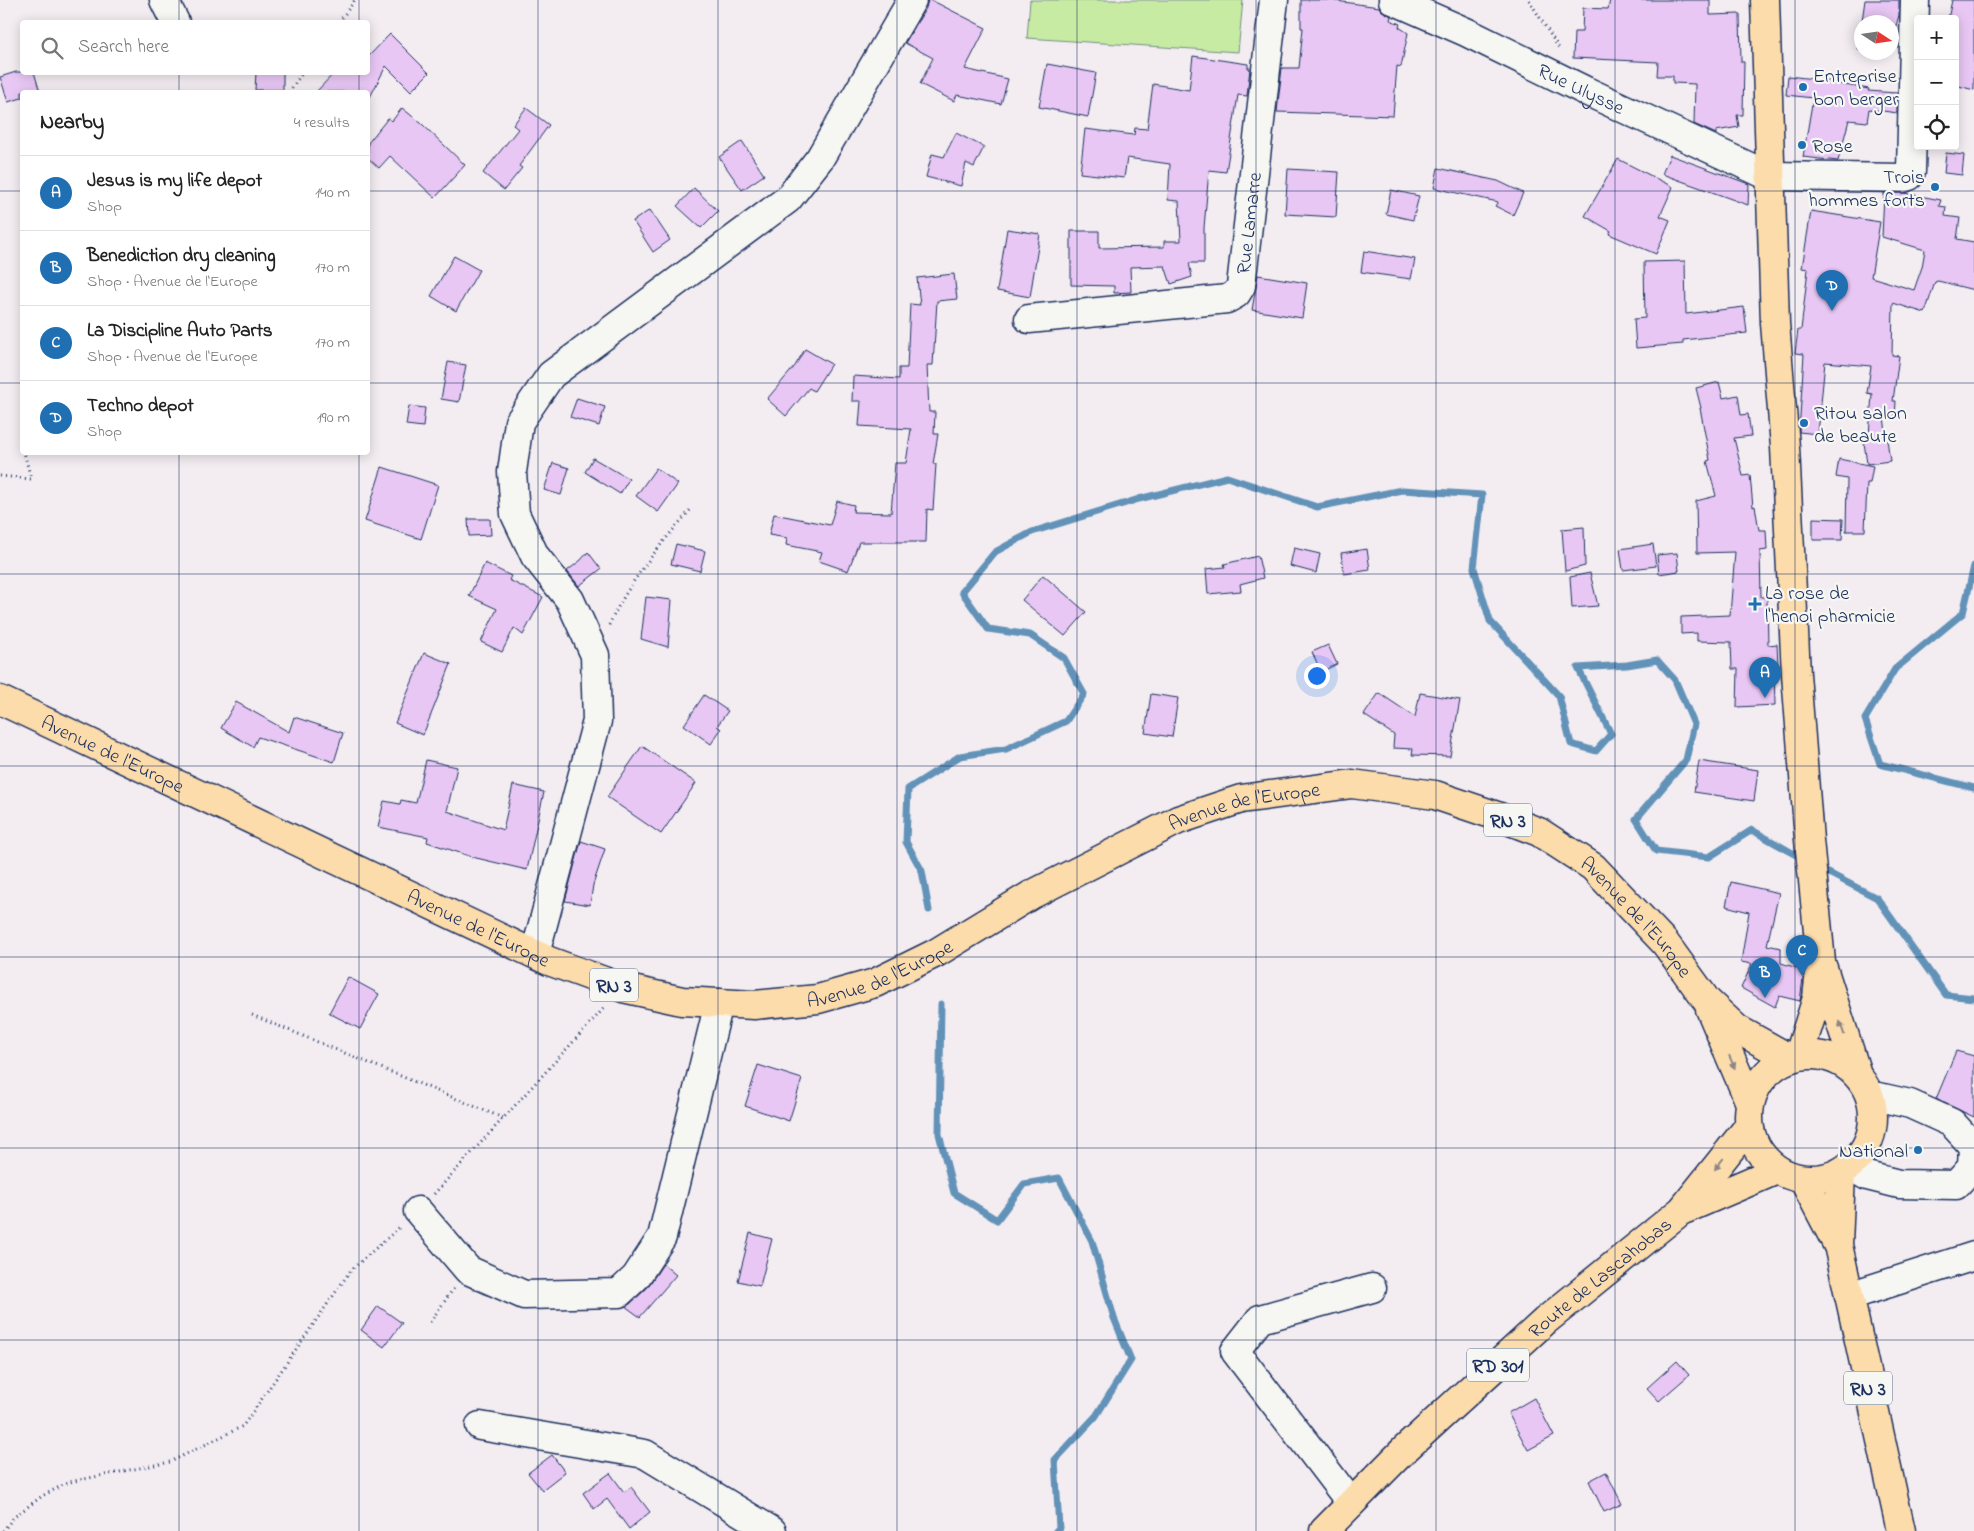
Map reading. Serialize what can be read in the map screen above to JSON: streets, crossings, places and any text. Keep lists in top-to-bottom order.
{
  "streets": {
    "main road": [
      "Avenue de l'Europe",
      "RN 3",
      "Route de Lascahobas",
      "RD 301"
    ],
    "street": ["Rue Ulysse", "Rue Lamarre"]
  },
  "crossings": [
    ["Avenue de l'Europe", "RN 3"],
    ["Avenue de l'Europe", "Route de Lascahobas"],
    ["RN 3", "Route de Lascahobas"]
  ],
  "places": {
    "other": [
      "Entreprise bon berger",
      "Rose",
      "Trois hommes forts",
      "Ritou salon de beaute",
      "National"
    ],
    "health": ["La rose de l'henoi pharmicie"]
  },
  "north": "right",
  "page": {
    "map_buttons": ["+", "−"],
    "search": "Search here",
    "heading": ["Nearby", "4 results"],
    "list": [
      {
        "mark": "A",
        "name": "Jesus is my life depot",
        "note": "Shop",
        "value": "140 m"
      },
      {
        "mark": "B",
        "name": "Benediction dry cleaning",
        "note": "Shop · Avenue de l'Europe",
        "value": "170 m"
      },
      {
        "mark": "C",
        "name": "La Discipline Auto Parts",
        "note": "Shop · Avenue de l'Europe",
        "value": "170 m"
      },
      {
        "mark": "D",
        "name": "Techno depot",
        "note": "Shop",
        "value": "190 m"
      }
    ],
    "pins": [
      "D",
      "A",
      "C",
      "B"
    ]
  }
}
